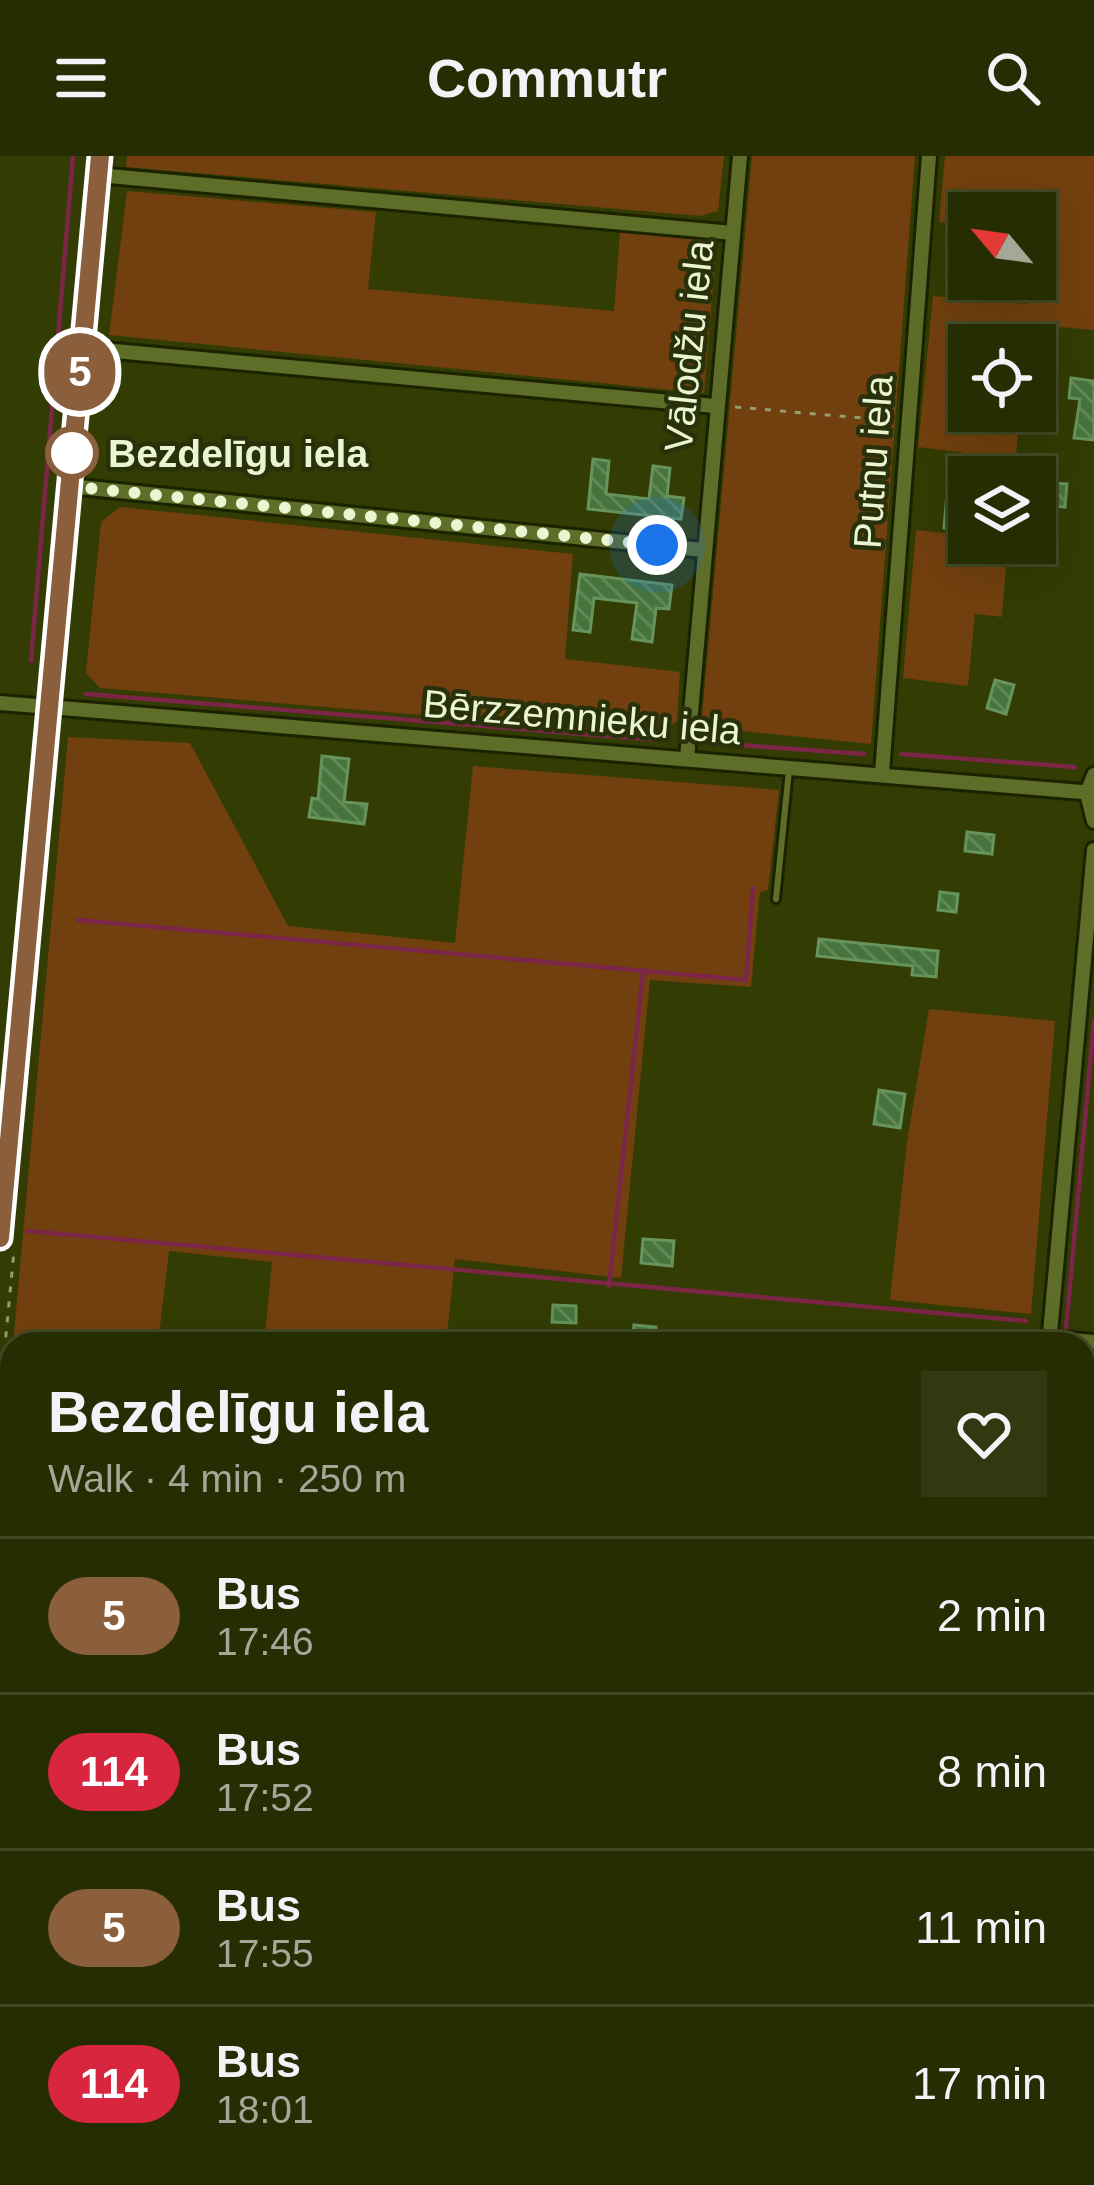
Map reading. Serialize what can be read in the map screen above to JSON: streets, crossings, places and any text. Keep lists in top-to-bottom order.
{
  "streets": {
    "street": ["Vālodžu iela", "Putnu iela", "Bērzzemnieku iela"]
  },
  "crossings": [
    ["Vālodžu iela", "Bērzzemnieku iela"],
    ["Putnu iela", "Bērzzemnieku iela"]
  ],
  "places": ["Bezdelīgu iela"],
  "lines": ["bus line 5"],
  "north": "top left",
  "page": {
    "header": "Commutr",
    "on_map": "5",
    "heading": ["Bezdelīgu iela", "Walk · 4 min · 250 m"],
    "list": [
      {
        "mark": "5",
        "name": "Bus",
        "note": "17:46",
        "value": "2 min"
      },
      {
        "mark": "114",
        "name": "Bus",
        "note": "17:52",
        "value": "8 min"
      },
      {
        "mark": "5",
        "name": "Bus",
        "note": "17:55",
        "value": "11 min"
      },
      {
        "mark": "114",
        "name": "Bus",
        "note": "18:01",
        "value": "17 min"
      }
    ]
  }
}
